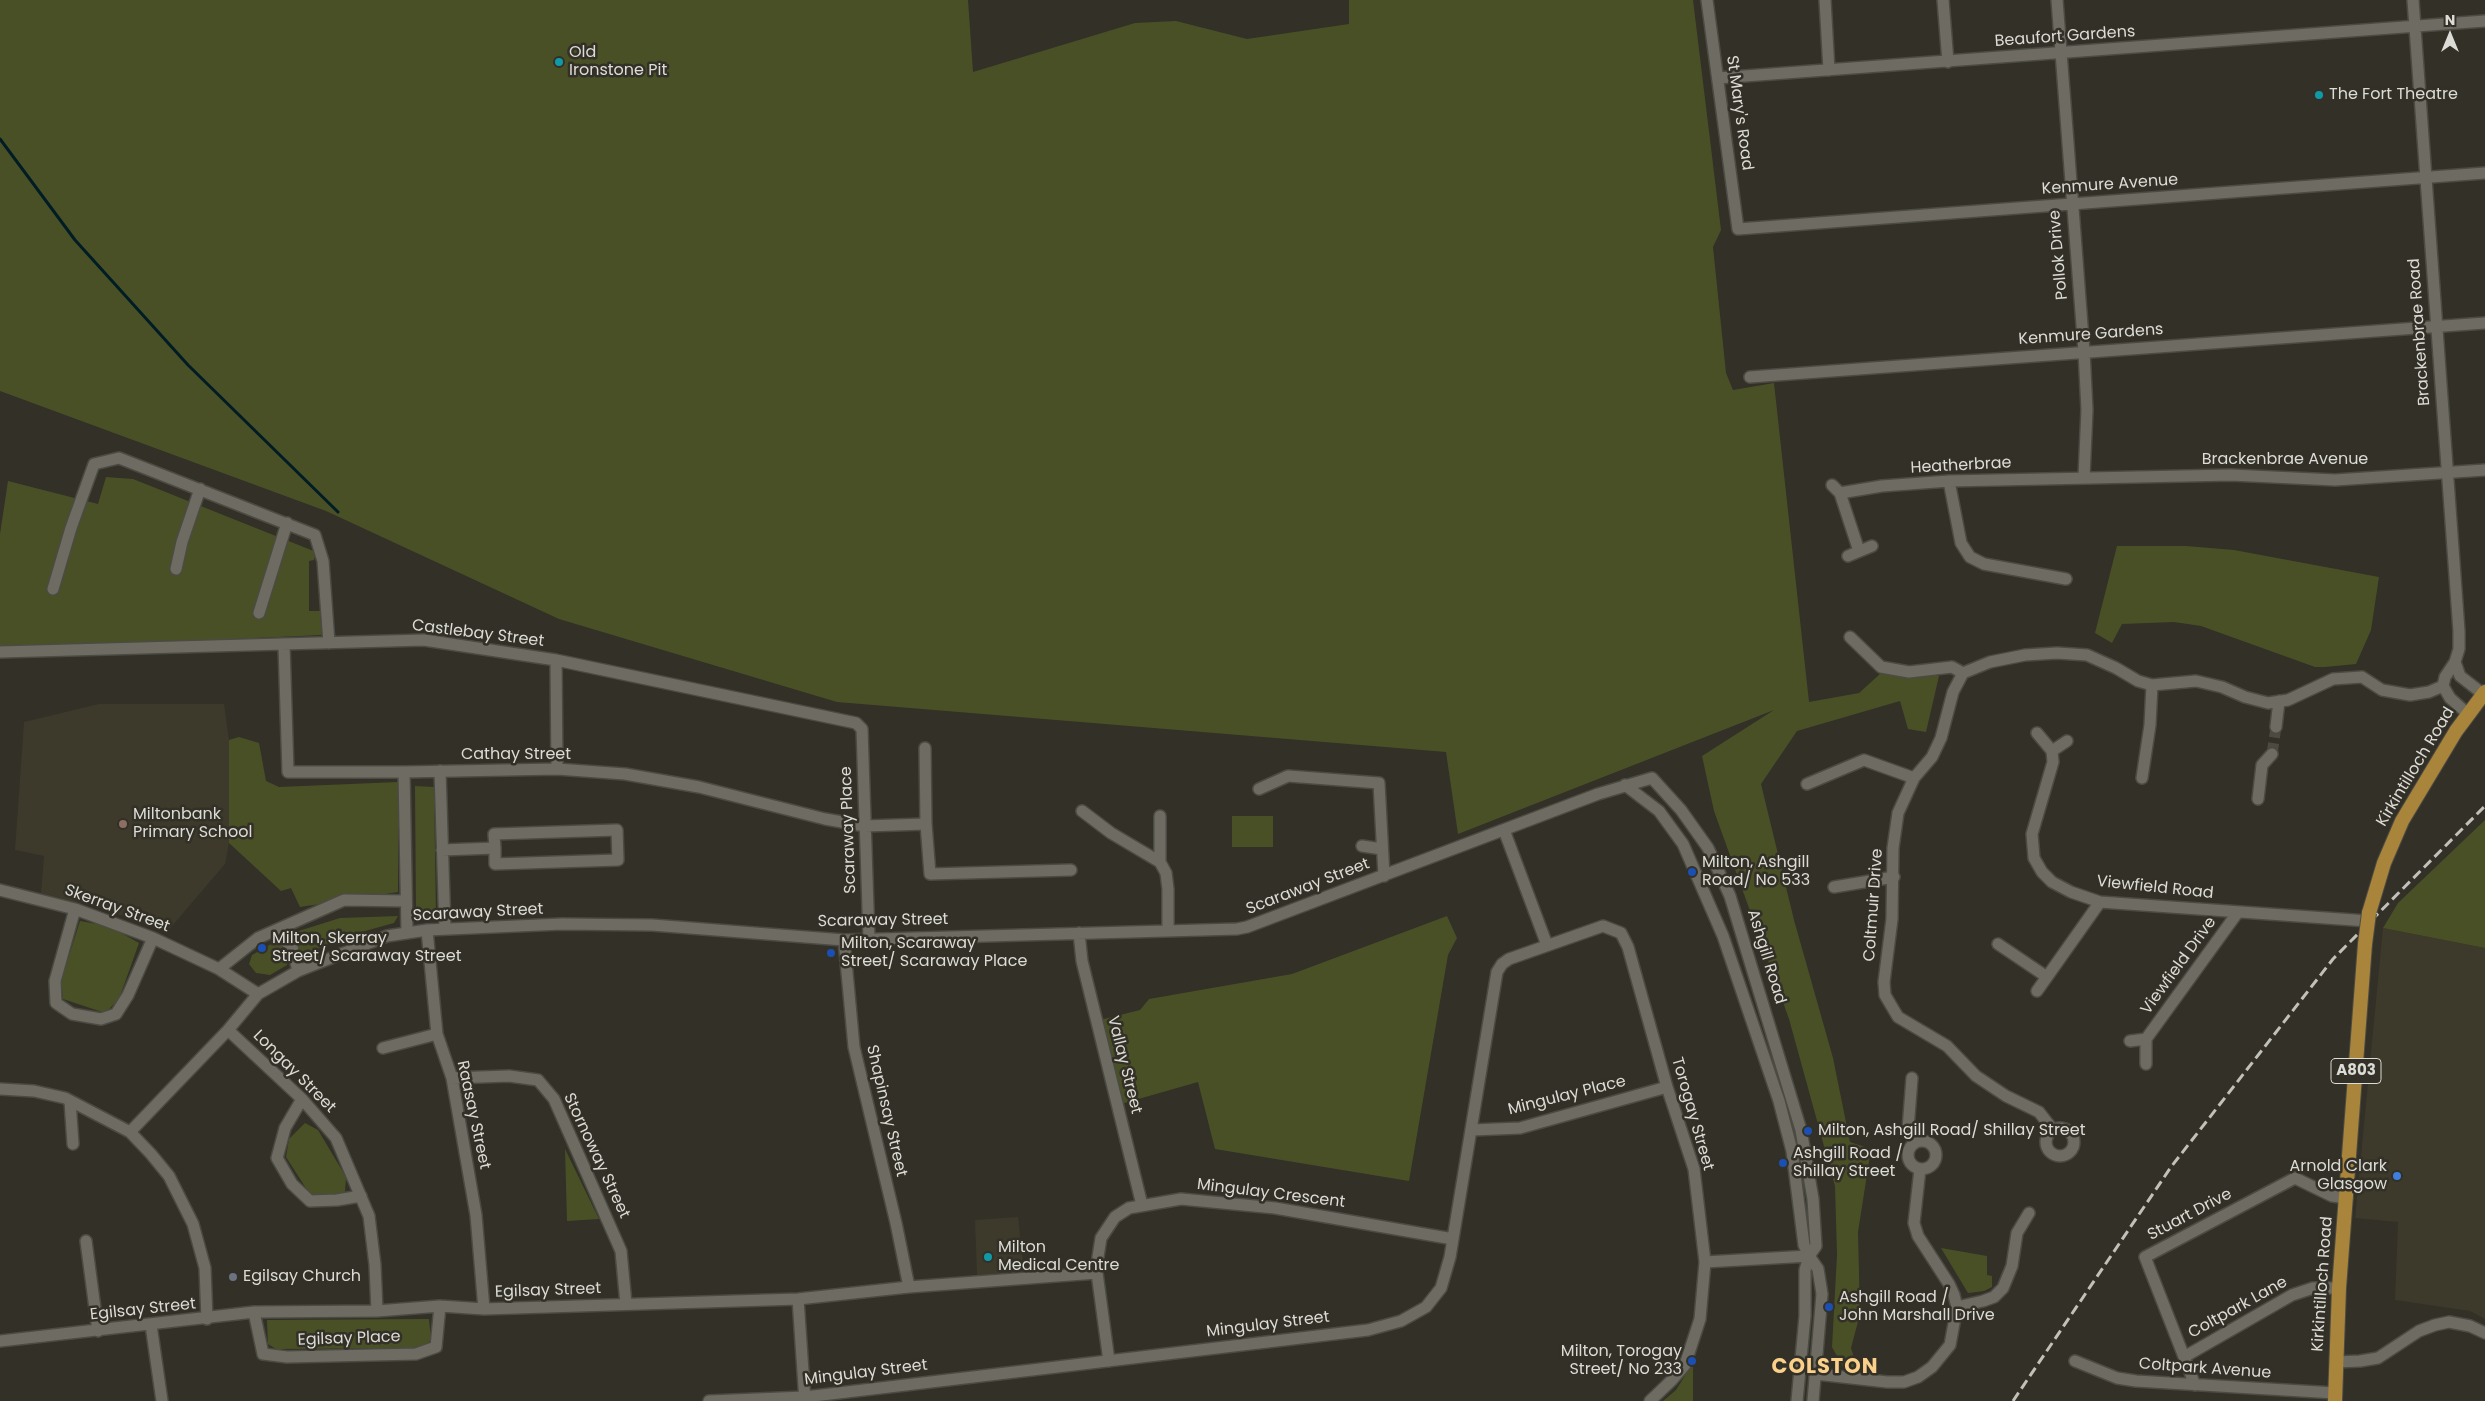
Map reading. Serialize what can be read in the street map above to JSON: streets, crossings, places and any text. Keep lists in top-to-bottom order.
{
  "streets": {
    "main road": ["Kirkintilloch Road", "A803"],
    "street": [
      "Beaufort Gardens",
      "St Mary's Road",
      "Kenmure Avenue",
      "Pollok Drive",
      "Brackenbrae Road",
      "Kenmure Gardens",
      "Brackenbrae Avenue",
      "Heatherbrae",
      "Castlebay Street",
      "Cathay Street",
      "Scaraway Place",
      "Scaraway Street",
      "Viewfield Road",
      "Coltmuir Drive",
      "Skerray Street",
      "Ashgill Road",
      "Viewfield Drive",
      "Vallay Street",
      "Longay Street",
      "Mingulay Place",
      "Shapinsay Street",
      "Torogay Street",
      "Raasay Street",
      "Stornoway Street",
      "Mingulay Crescent",
      "Stuart Drive",
      "Egilsay Street",
      "Coltpark Lane",
      "Mingulay Street",
      "Egilsay Place",
      "Coltpark Avenue"
    ]
  },
  "crossings": [
    ["Beaufort Gardens", "St Mary's Road"],
    ["Beaufort Gardens", "Pollok Drive"],
    ["Beaufort Gardens", "Brackenbrae Road"],
    ["St Mary's Road", "Kenmure Avenue"],
    ["Kenmure Avenue", "Pollok Drive"],
    ["Kenmure Avenue", "Brackenbrae Road"],
    ["Pollok Drive", "Kenmure Gardens"],
    ["Pollok Drive", "Brackenbrae Avenue"],
    ["Pollok Drive", "Heatherbrae"],
    ["Brackenbrae Road", "Kenmure Gardens"],
    ["Brackenbrae Road", "Brackenbrae Avenue"],
    ["Brackenbrae Avenue", "Heatherbrae"],
    ["Castlebay Street", "Cathay Street"],
    ["Castlebay Street", "Scaraway Place"],
    ["Cathay Street", "Scaraway Place"],
    ["Kirkintilloch Road", "Viewfield Road"],
    ["Kirkintilloch Road", "Stuart Drive"],
    ["Kirkintilloch Road", "Coltpark Lane"],
    ["Kirkintilloch Road", "Coltpark Avenue"],
    ["Scaraway Place", "Scaraway Street"],
    ["Scaraway Street", "Skerray Street"],
    ["Scaraway Street", "Ashgill Road"],
    ["Scaraway Street", "Vallay Street"],
    ["Scaraway Street", "Longay Street"],
    ["Scaraway Street", "Shapinsay Street"],
    ["Scaraway Street", "Raasay Street"],
    ["Viewfield Road", "Viewfield Drive"],
    ["Vallay Street", "Mingulay Crescent"],
    ["Longay Street", "Egilsay Street"],
    ["Mingulay Place", "Torogay Street"],
    ["Mingulay Place", "Mingulay Street"],
    ["Shapinsay Street", "Egilsay Street"],
    ["Torogay Street", "Mingulay Street"],
    ["Raasay Street", "Stornoway Street"],
    ["Raasay Street", "Egilsay Street"],
    ["Stornoway Street", "Egilsay Street"],
    ["Mingulay Crescent", "Egilsay Street"],
    ["Mingulay Crescent", "Mingulay Street"],
    ["Stuart Drive", "Coltpark Lane"],
    ["Stuart Drive", "Coltpark Avenue"],
    ["Egilsay Street", "Egilsay Place"]
  ],
  "districts": ["COLSTON"],
  "places": [
    "Old Ironstone Pit",
    "The Fort Theatre",
    "Miltonbank Primary School",
    "Milton, Ashgill Road/ No 533",
    "Milton, Skerray Street/ Scaraway Street",
    "Milton, Scaraway Street/ Scaraway Place",
    "Milton, Ashgill Road/ Shillay Street",
    "Ashgill Road / Shillay Street",
    "Arnold Clark Glasgow",
    "Milton Medical Centre",
    "Egilsay Church",
    "Ashgill Road / John Marshall Drive",
    "Milton, Torogay Street/ No 233"
  ],
  "north": "top"
}
